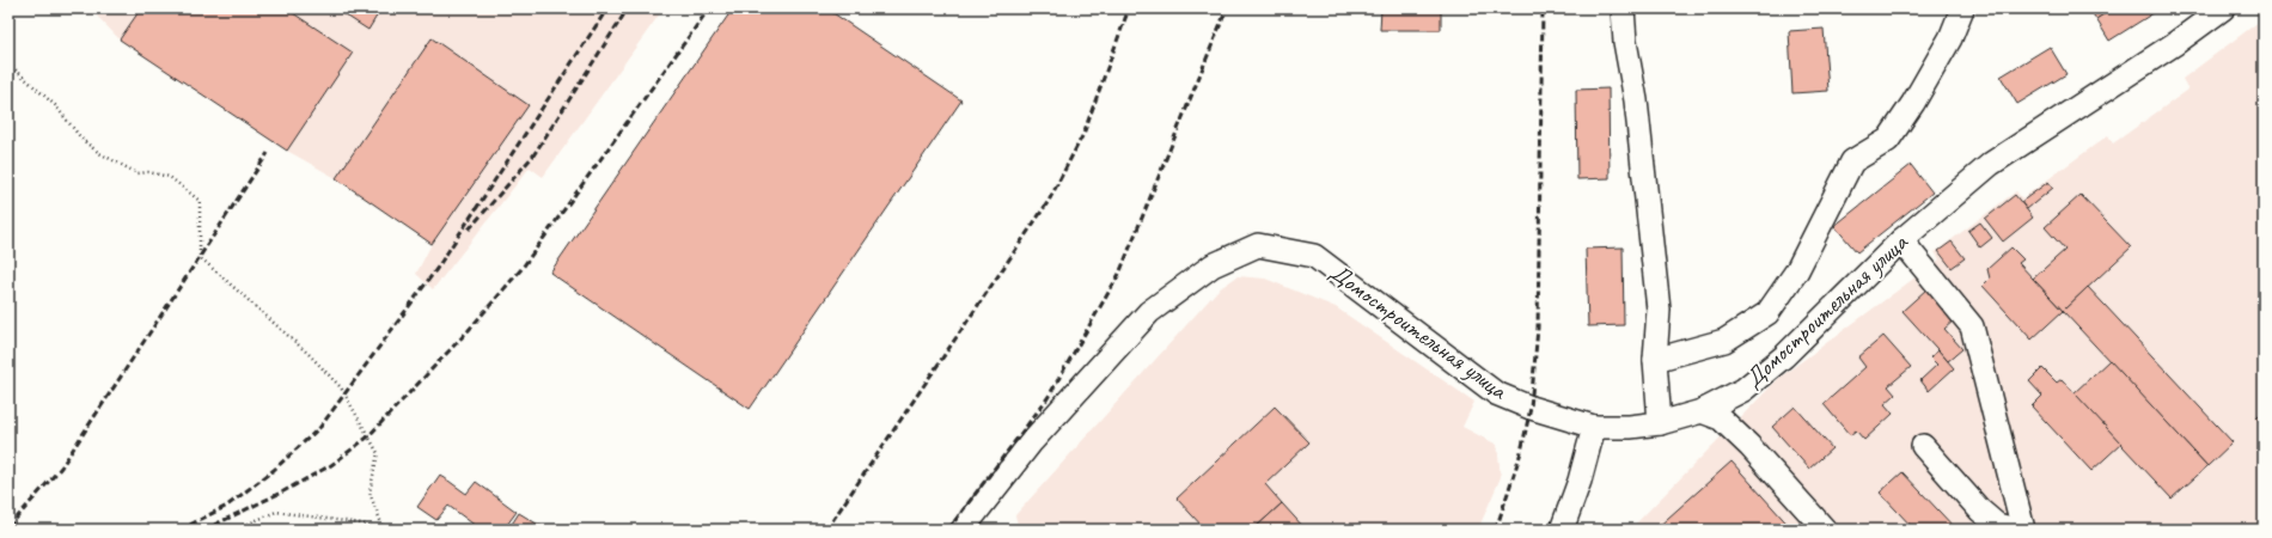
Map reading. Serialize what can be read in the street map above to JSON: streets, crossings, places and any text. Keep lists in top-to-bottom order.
{
  "streets": {
    "street": ["Домостроительная улица"]
  }
}
